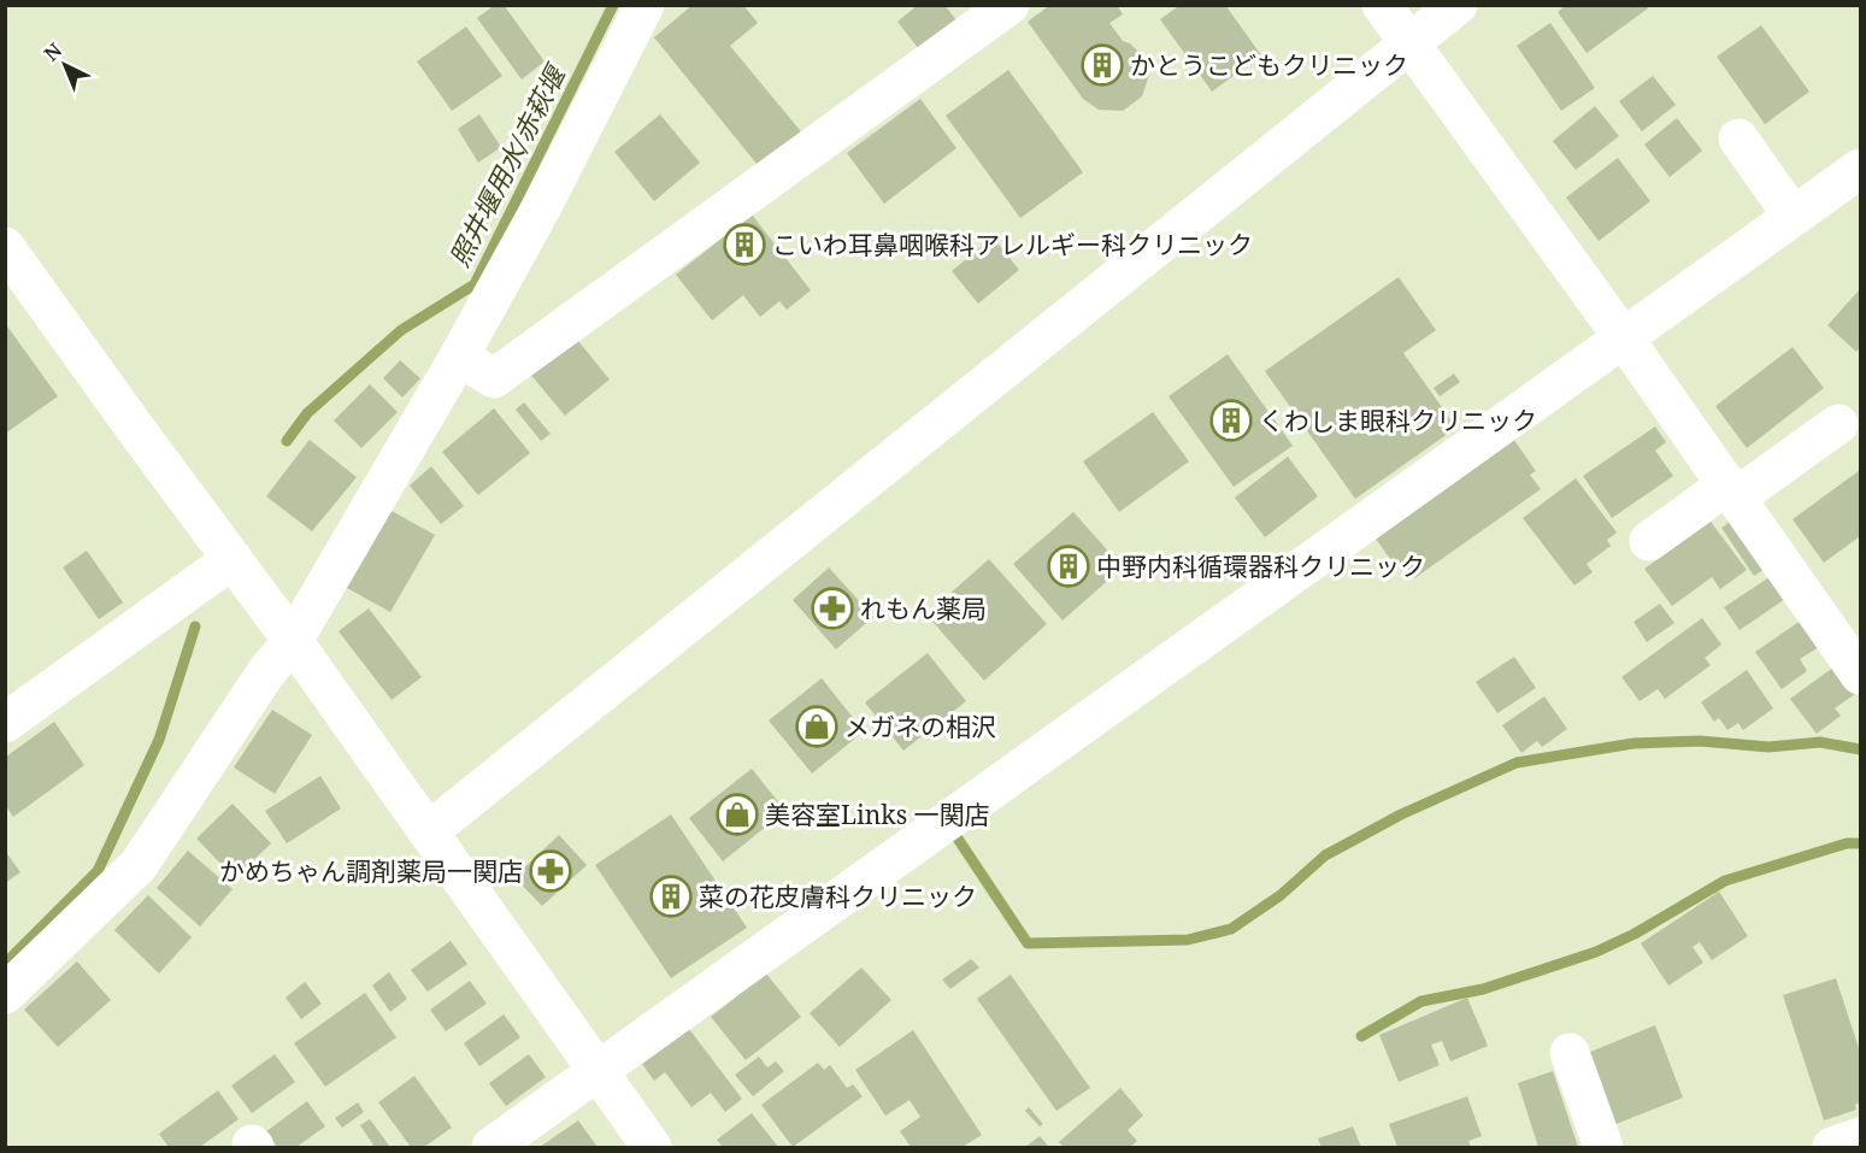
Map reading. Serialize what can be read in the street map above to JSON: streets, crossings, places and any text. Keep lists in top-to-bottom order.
{
  "water": ["照井堰用水/赤萩堰"],
  "places": {
    "building": [
      "かとうこどもクリニック",
      "こいわ耳鼻咽喉科アレルギー科クリニック",
      "くわしま眼科クリニック",
      "中野内科循環器科クリニック",
      "菜の花皮膚科クリニック"
    ],
    "pharmacy": ["れもん薬局", "かめちゃん調剤薬局一関店"],
    "shop": ["メガネの相沢", "美容室Links 一関店"]
  },
  "north": "top left"
}
